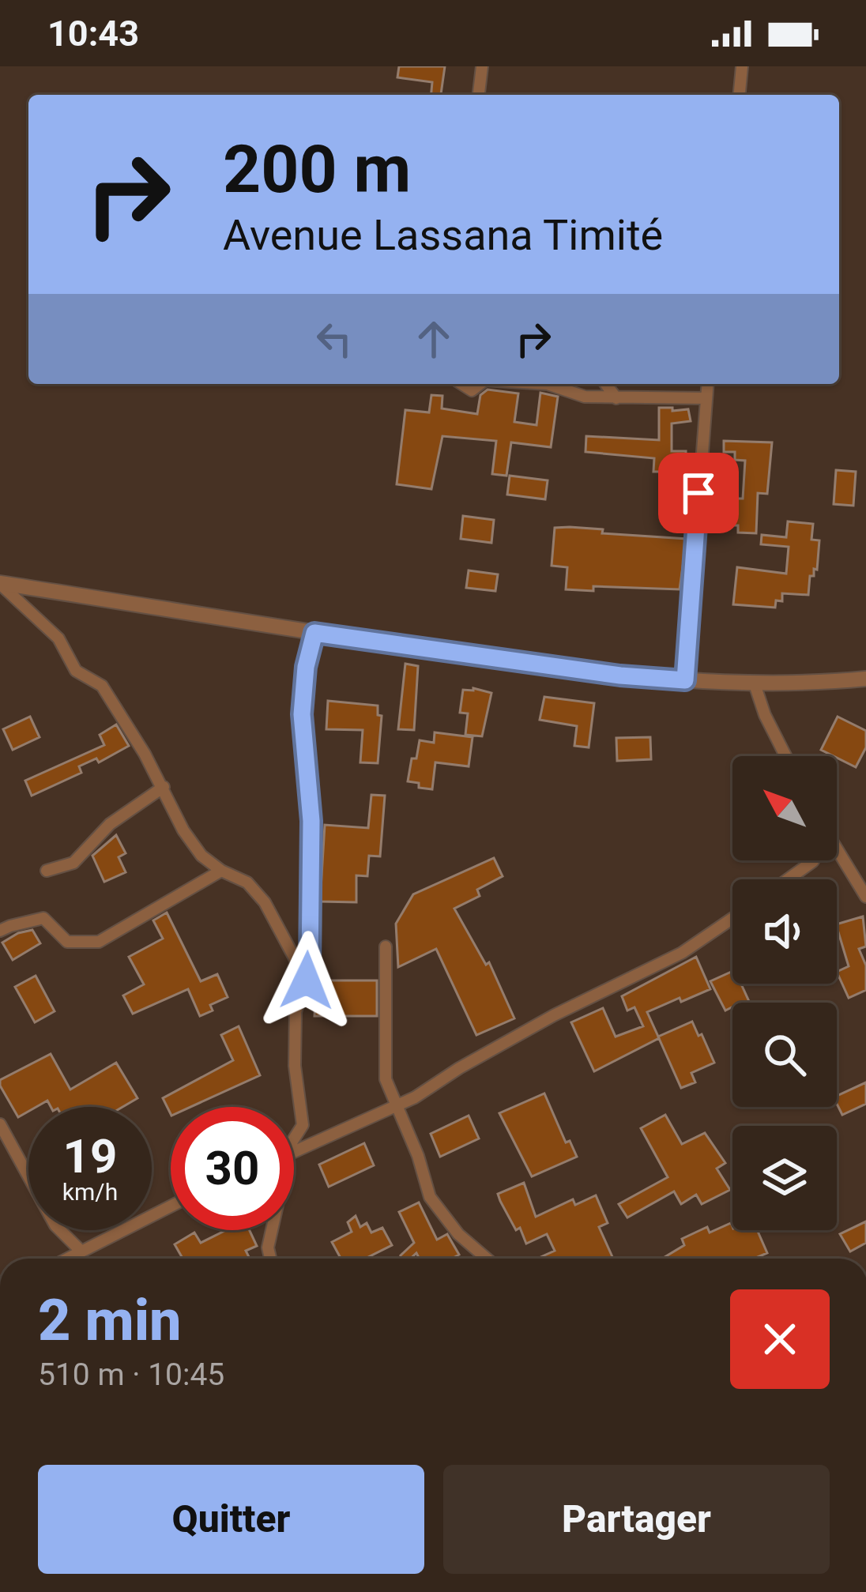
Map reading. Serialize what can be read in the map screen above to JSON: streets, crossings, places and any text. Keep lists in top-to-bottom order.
{
  "north": "top left",
  "page": {
    "status": "10:43",
    "turn": ["200 m", "Avenue Lassana Timité"],
    "speed": "19 km/h",
    "limit": "30",
    "heading": ["2 min", "510 m · 10:45"],
    "buttons": ["Quitter", "Partager"]
  }
}
